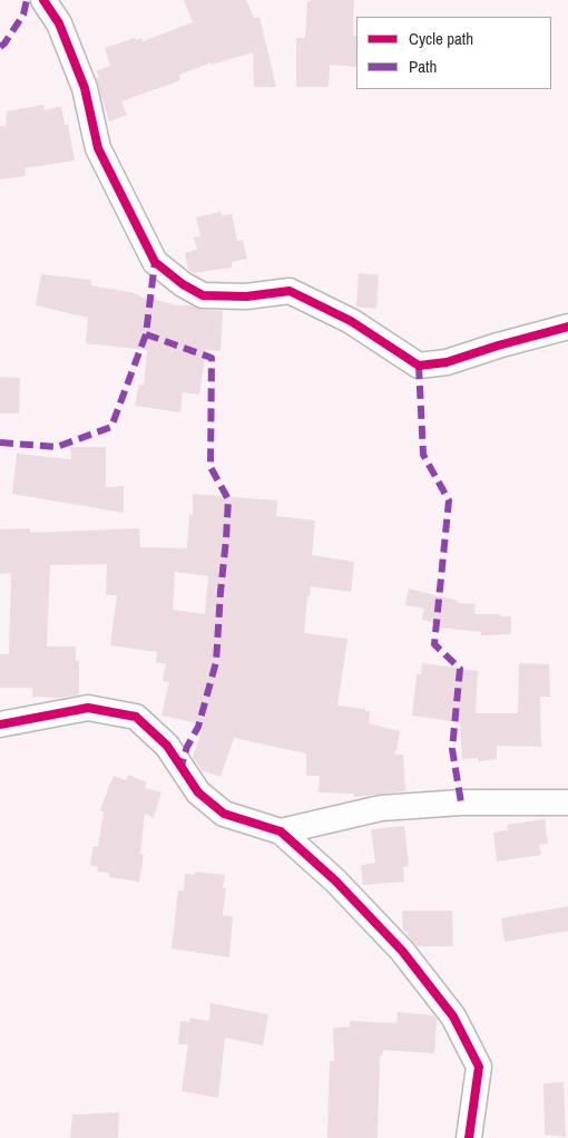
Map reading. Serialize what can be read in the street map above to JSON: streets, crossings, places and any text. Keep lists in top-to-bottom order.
{
  "legend": ["Cycle path", "Path"]
}
